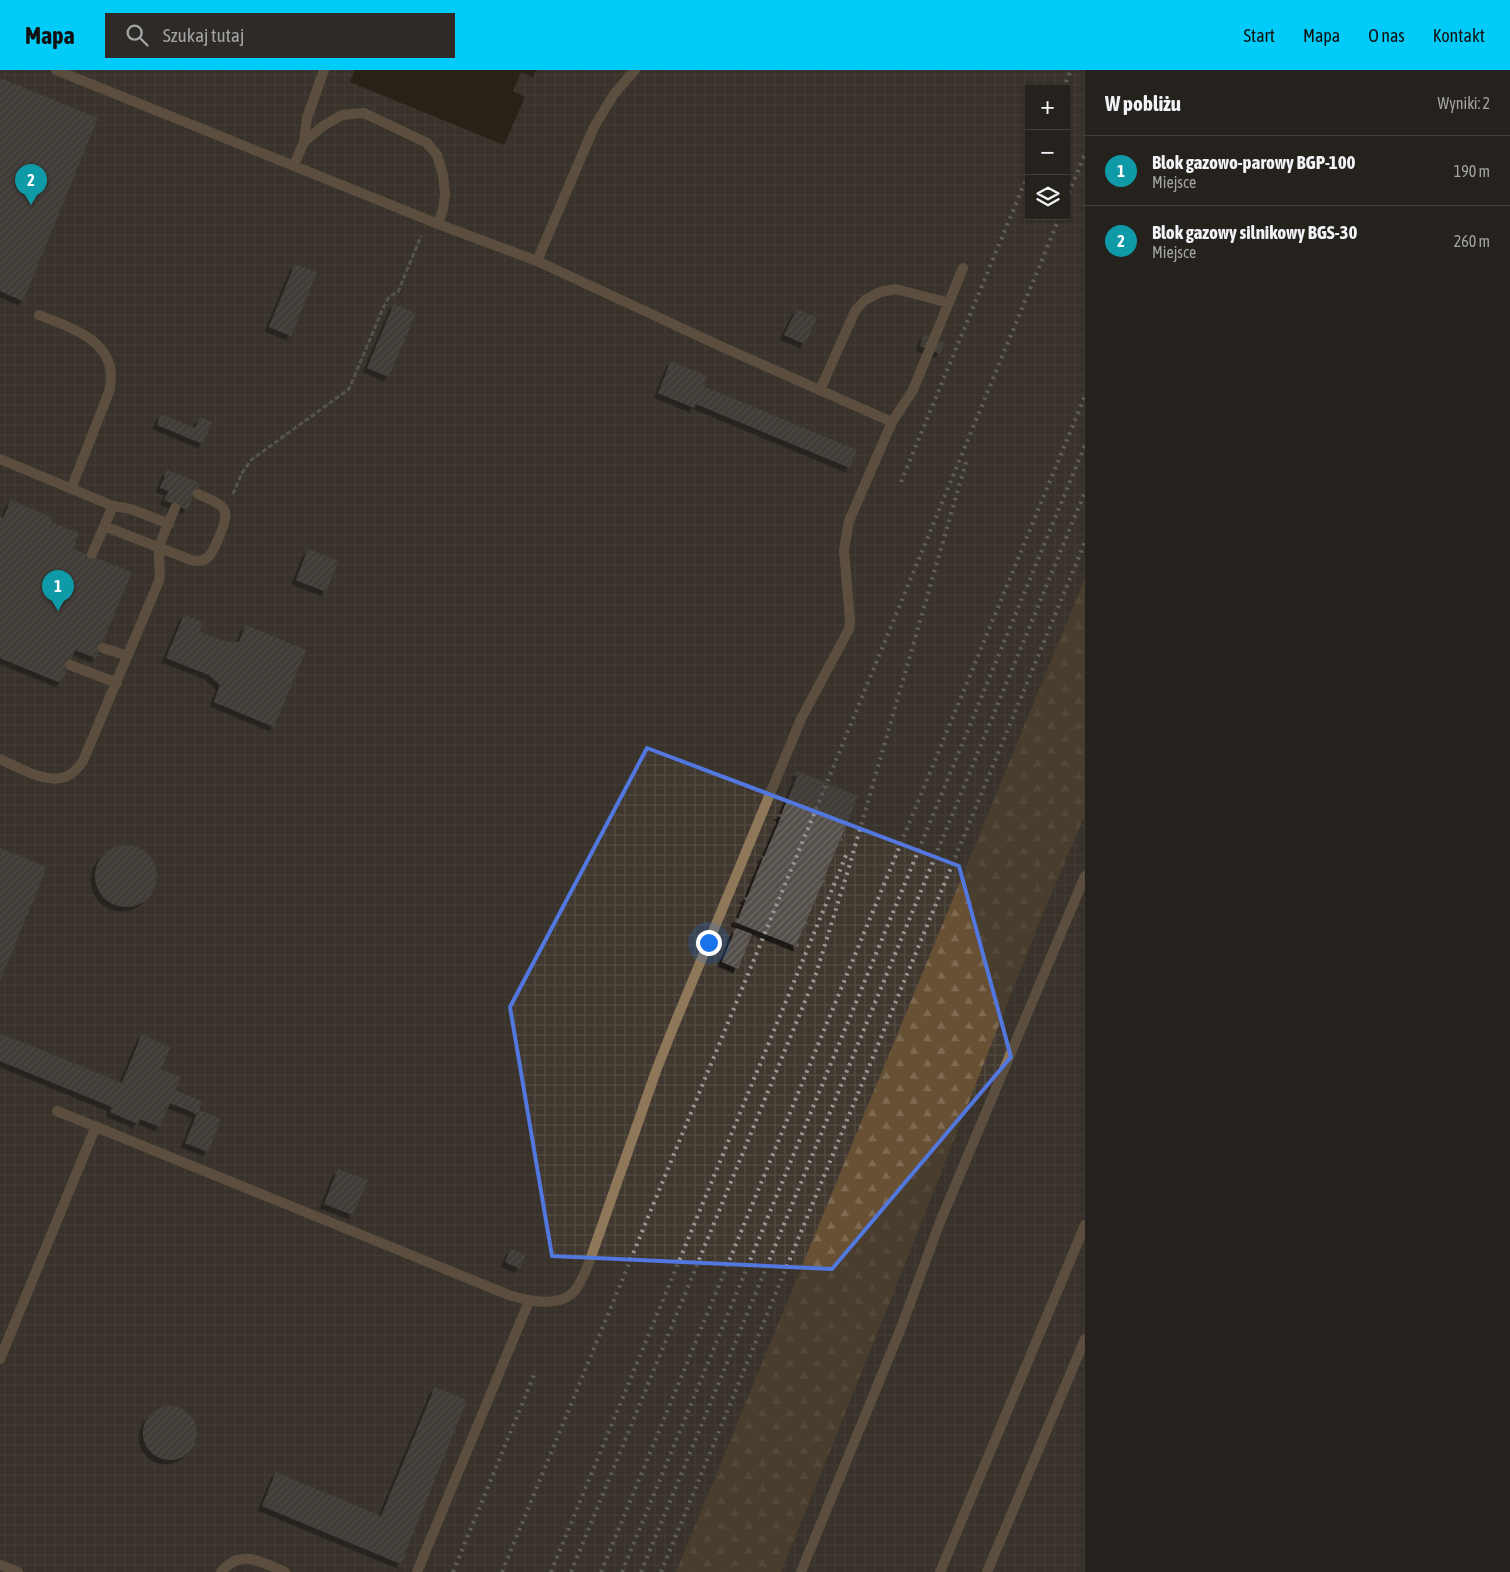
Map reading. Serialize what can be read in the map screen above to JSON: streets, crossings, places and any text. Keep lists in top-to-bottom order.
{
  "page": {
    "header": "Mapa",
    "search": "Szukaj tutaj",
    "nav": [
      "Start",
      "Mapa",
      "O nas",
      "Kontakt"
    ],
    "heading": ["W pobliżu", "Wyniki: 2"],
    "map_buttons": ["+", "−"],
    "list": [
      {
        "mark": "1",
        "name": "Blok gazowo-parowy BGP-100",
        "note": "Miejsce",
        "value": "190 m"
      },
      {
        "mark": "2",
        "name": "Blok gazowy silnikowy BGS-30",
        "note": "Miejsce",
        "value": "260 m"
      }
    ],
    "pins": ["2", "1"]
  }
}
